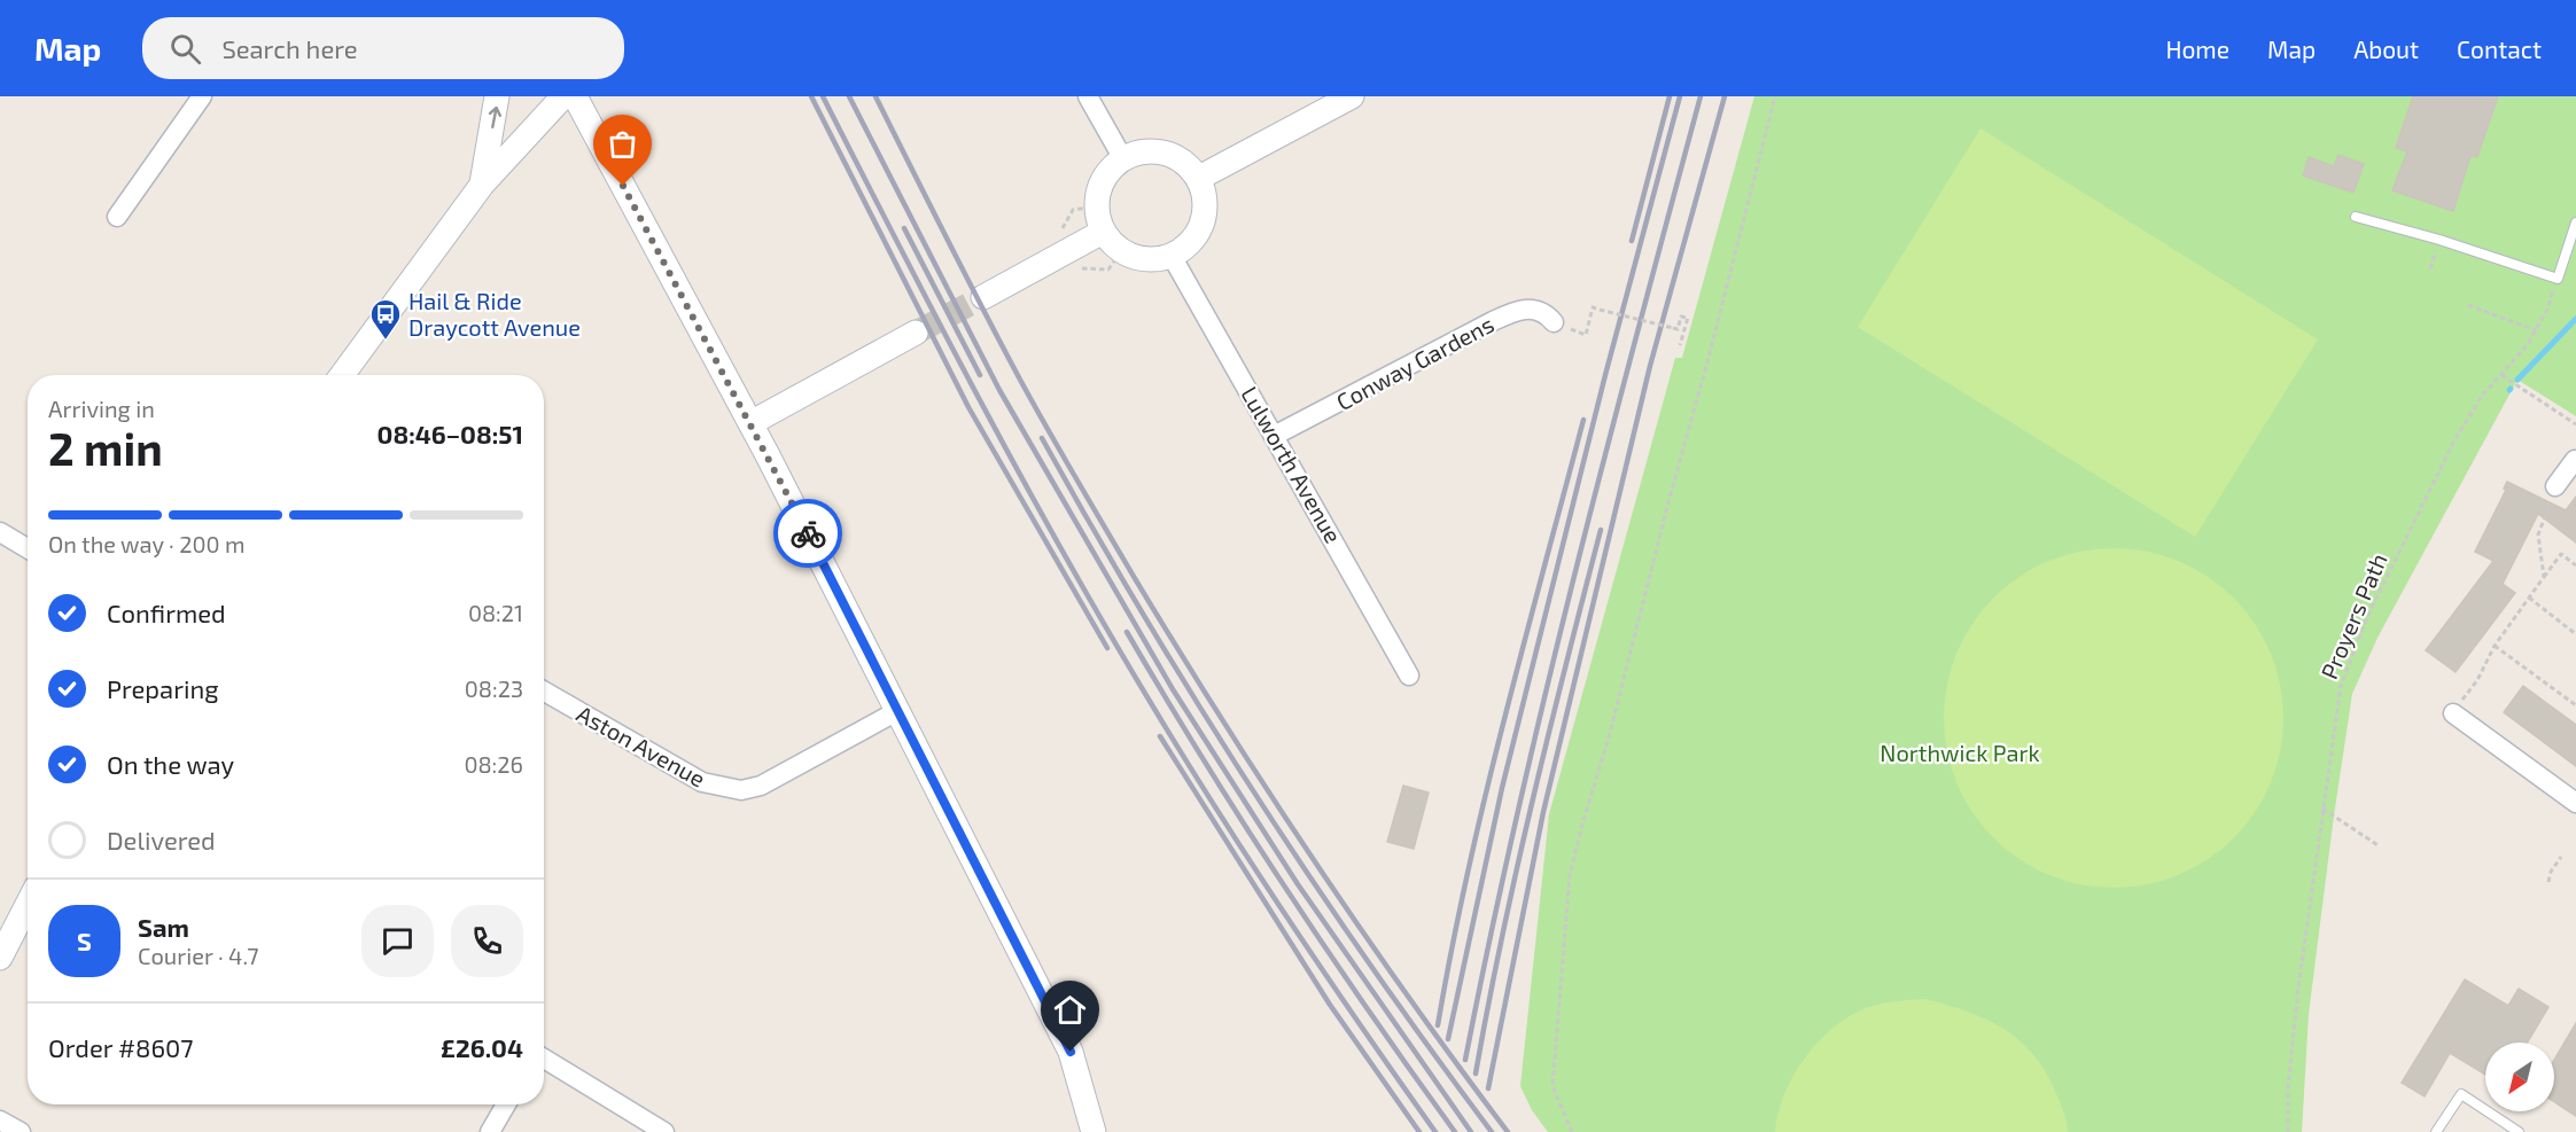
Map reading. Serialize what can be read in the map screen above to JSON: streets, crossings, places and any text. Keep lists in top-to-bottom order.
{
  "streets": {
    "street": ["Conway Gardens", "Lulworth Avenue", "Aston Avenue"],
    "path": ["Proyers Path"]
  },
  "crossings": [
    ["Conway Gardens", "Lulworth Avenue"]
  ],
  "parks": ["Northwick Park"],
  "places": {
    "bus stop": ["Hail & Ride Draycott Avenue"]
  },
  "north": "bottom left",
  "page": {
    "header": "Map",
    "search": "Search here",
    "nav": [
      "Home",
      "Map",
      "About",
      "Contact"
    ],
    "heading": ["2 min", "Arriving in", "08:46–08:51"],
    "panel": [
      "Sam",
      "Courier · 4.7",
      "Order #8607",
      "£26.04"
    ],
    "bar": "On the way · 200 m",
    "list": [
      ["Confirmed", "08:21"],
      ["Preparing", "08:23"],
      ["On the way", "08:26"],
      "Delivered"
    ],
    "round": "S"
  }
}
